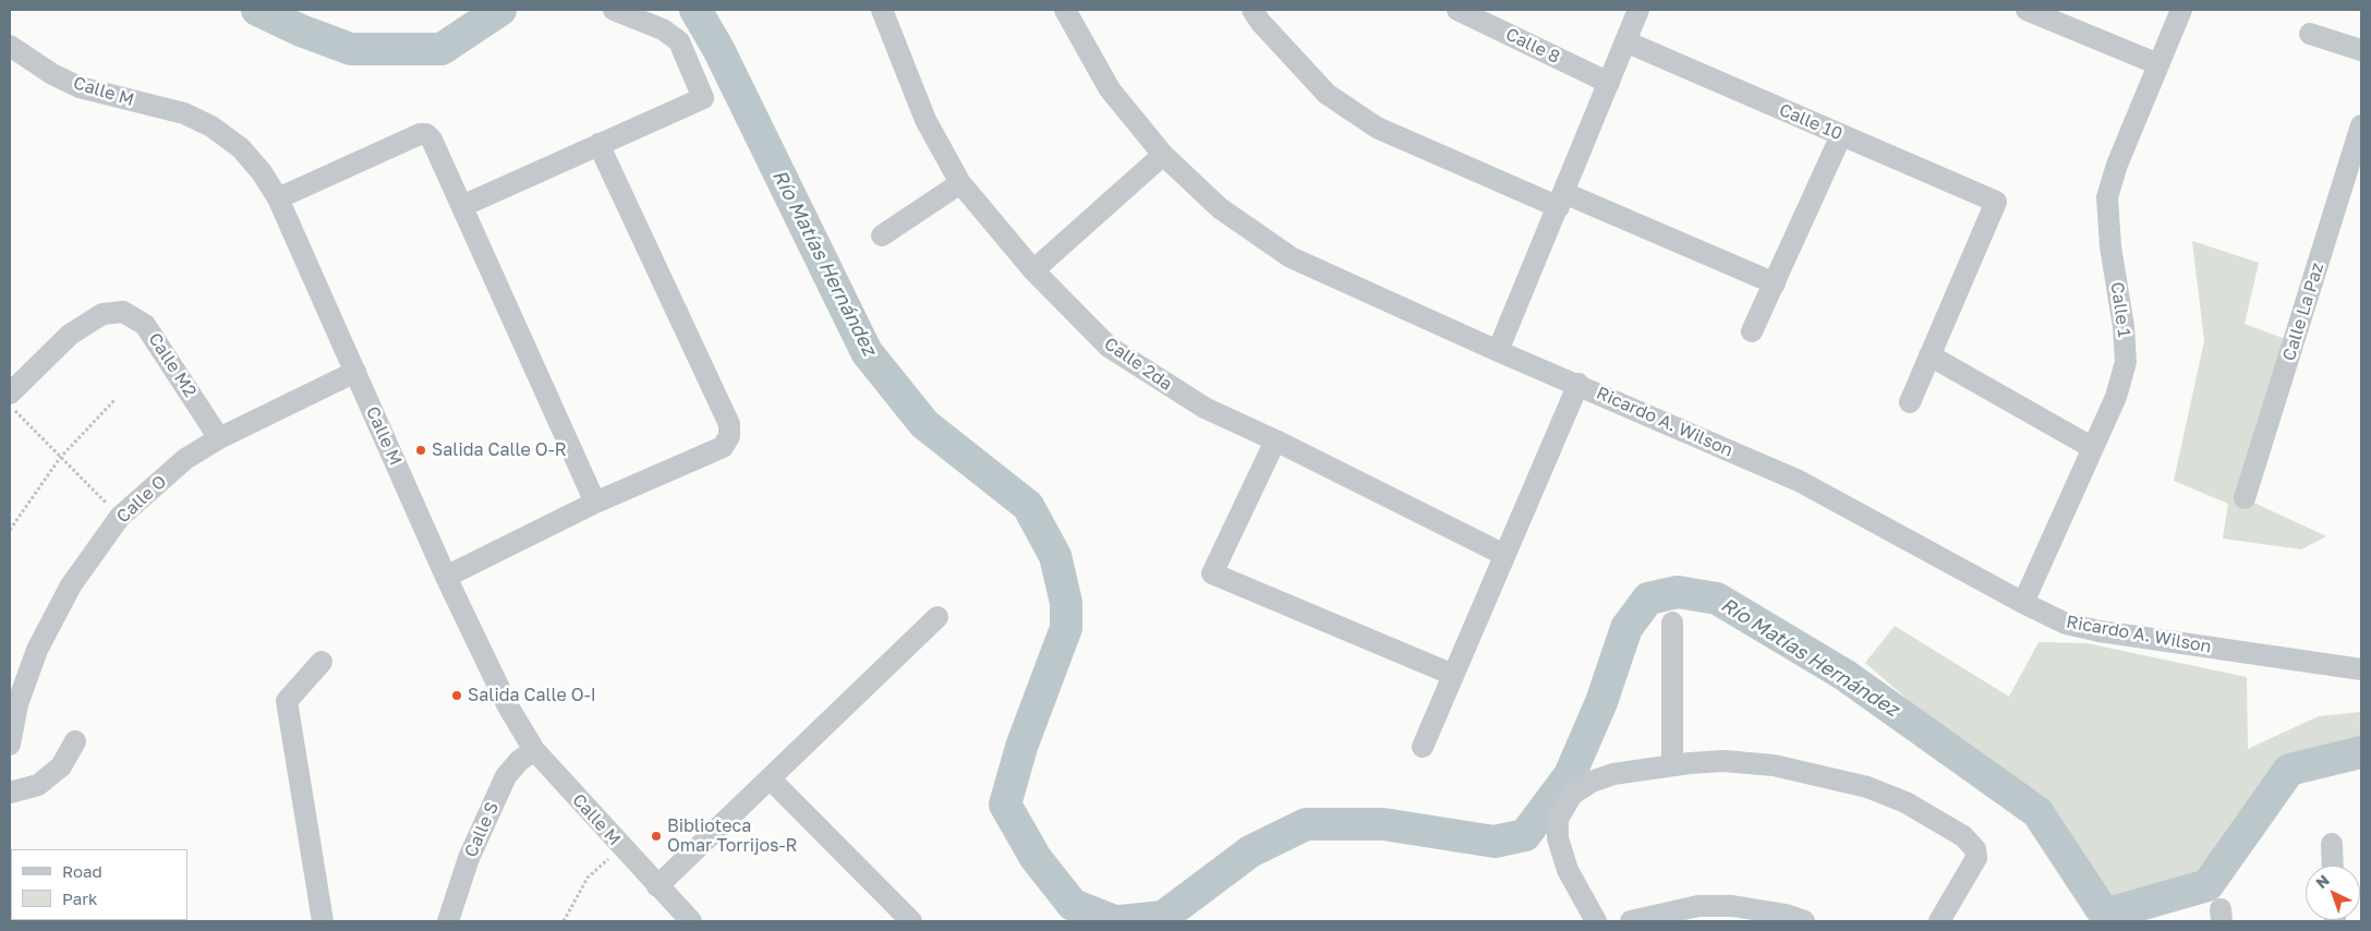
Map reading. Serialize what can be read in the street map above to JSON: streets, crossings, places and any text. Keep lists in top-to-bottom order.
{
  "streets": {
    "street": [
      "Calle 8",
      "Calle M",
      "Calle 10",
      "Calle 1",
      "Calle La Paz",
      "Calle 2da",
      "Calle M2",
      "Ricardo A. Wilson",
      "Calle O",
      "Calle S"
    ]
  },
  "crossings": [
    ["Calle M", "Calle O"],
    ["Calle M", "Calle S"],
    ["Calle 1", "Ricardo A. Wilson"],
    ["Calle M2", "Calle O"]
  ],
  "water": ["Río Matías Hernández"],
  "places": ["Salida Calle O-R", "Salida Calle O-I", "Biblioteca Omar Torrijos-R"],
  "legend": ["Road", "Park"],
  "north": "top left"
}
